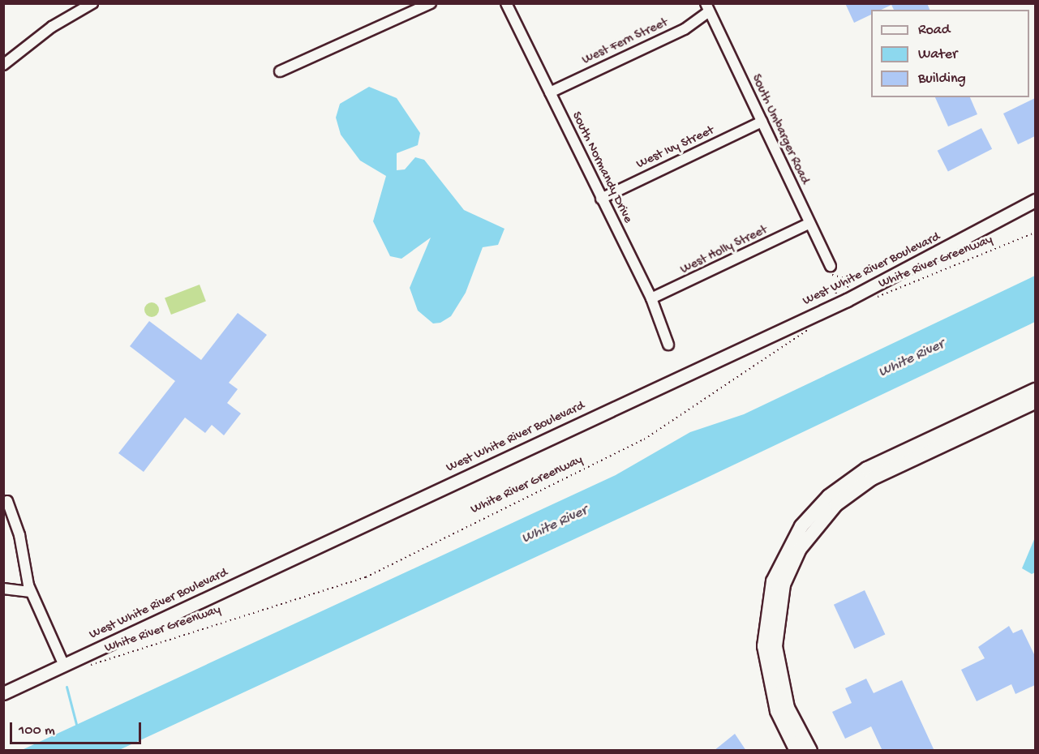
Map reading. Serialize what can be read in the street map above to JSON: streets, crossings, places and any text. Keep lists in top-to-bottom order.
{
  "streets": {
    "street": [
      "West Fern Street",
      "South Umbarger Road",
      "West Ivy Street",
      "South Normandy Drive",
      "West Holly Street",
      "West White River Boulevard"
    ],
    "path": ["White River Greenway"]
  },
  "crossings": [
    ["West Fern Street", "South Umbarger Road"],
    ["West Fern Street", "South Normandy Drive"],
    ["South Umbarger Road", "West Ivy Street"],
    ["South Umbarger Road", "West Holly Street"],
    ["West Ivy Street", "South Normandy Drive"],
    ["South Normandy Drive", "West Holly Street"]
  ],
  "water": ["White River"],
  "legend": ["Road", "Water", "Building"],
  "scale_bar": "100 m"
}
